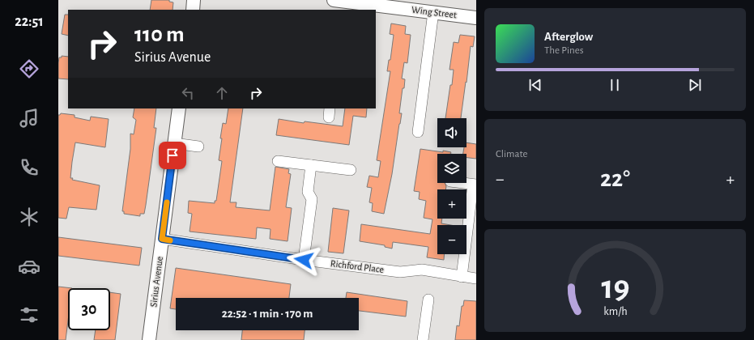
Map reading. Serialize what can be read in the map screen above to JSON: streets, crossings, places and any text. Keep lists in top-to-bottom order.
{
  "streets": {
    "street": ["Wing Street", "Richford Place", "Sirius Avenue"]
  },
  "crossings": [
    ["Richford Place", "Sirius Avenue"]
  ],
  "page": {
    "tabs": "22:51",
    "turn": ["110 m", "Sirius Avenue"],
    "song": ["Afterglow", "The Pines"],
    "map_buttons": ["+", "−"],
    "tile": "Climate",
    "heat": ["−", "22°", "+"],
    "limit": "30",
    "trip": "22:52 · 1 min · 170 m",
    "gauge": ["19", "km/h"]
  }
}
